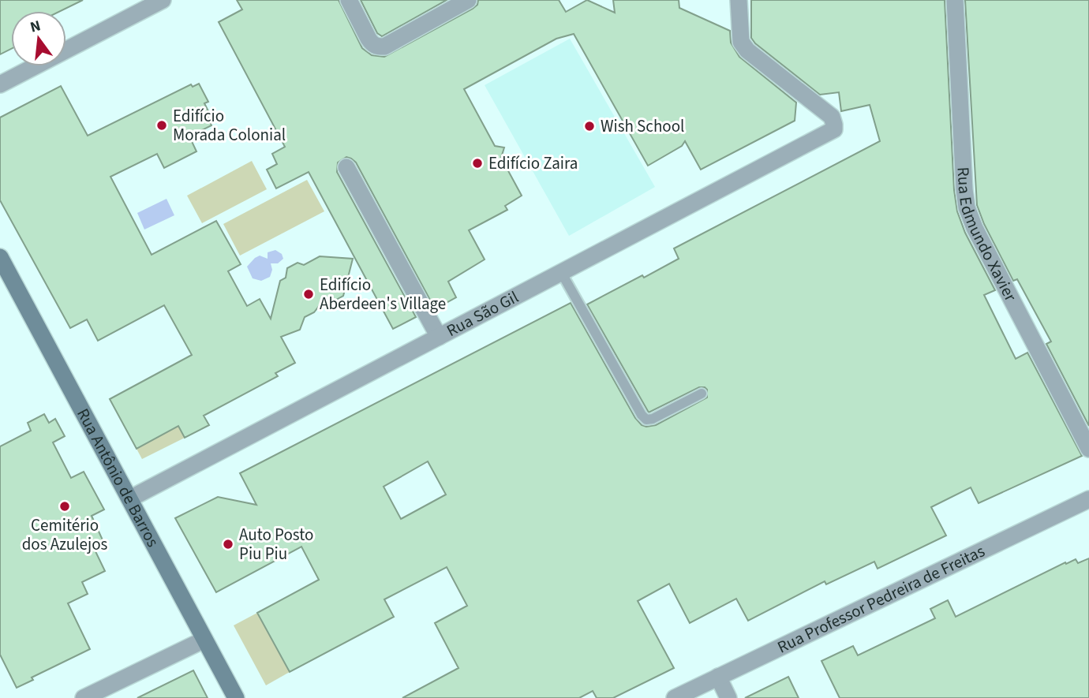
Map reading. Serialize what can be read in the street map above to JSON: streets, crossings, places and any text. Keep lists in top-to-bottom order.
{
  "streets": {
    "main road": ["Rua Antônio de Barros"],
    "street": ["Rua Edmundo Xavier", "Rua São Gil", "Rua Professor Pedreira de Freitas"]
  },
  "crossings": [
    ["Rua São Gil", "Rua Antônio de Barros"]
  ],
  "places": [
    "Edifício Morada Colonial",
    "Wish School",
    "Edifício Zaira",
    "Edifício Aberdeen's Village",
    "Cemitério dos Azulejos",
    "Auto Posto Piu Piu"
  ],
  "north": "top"
}
